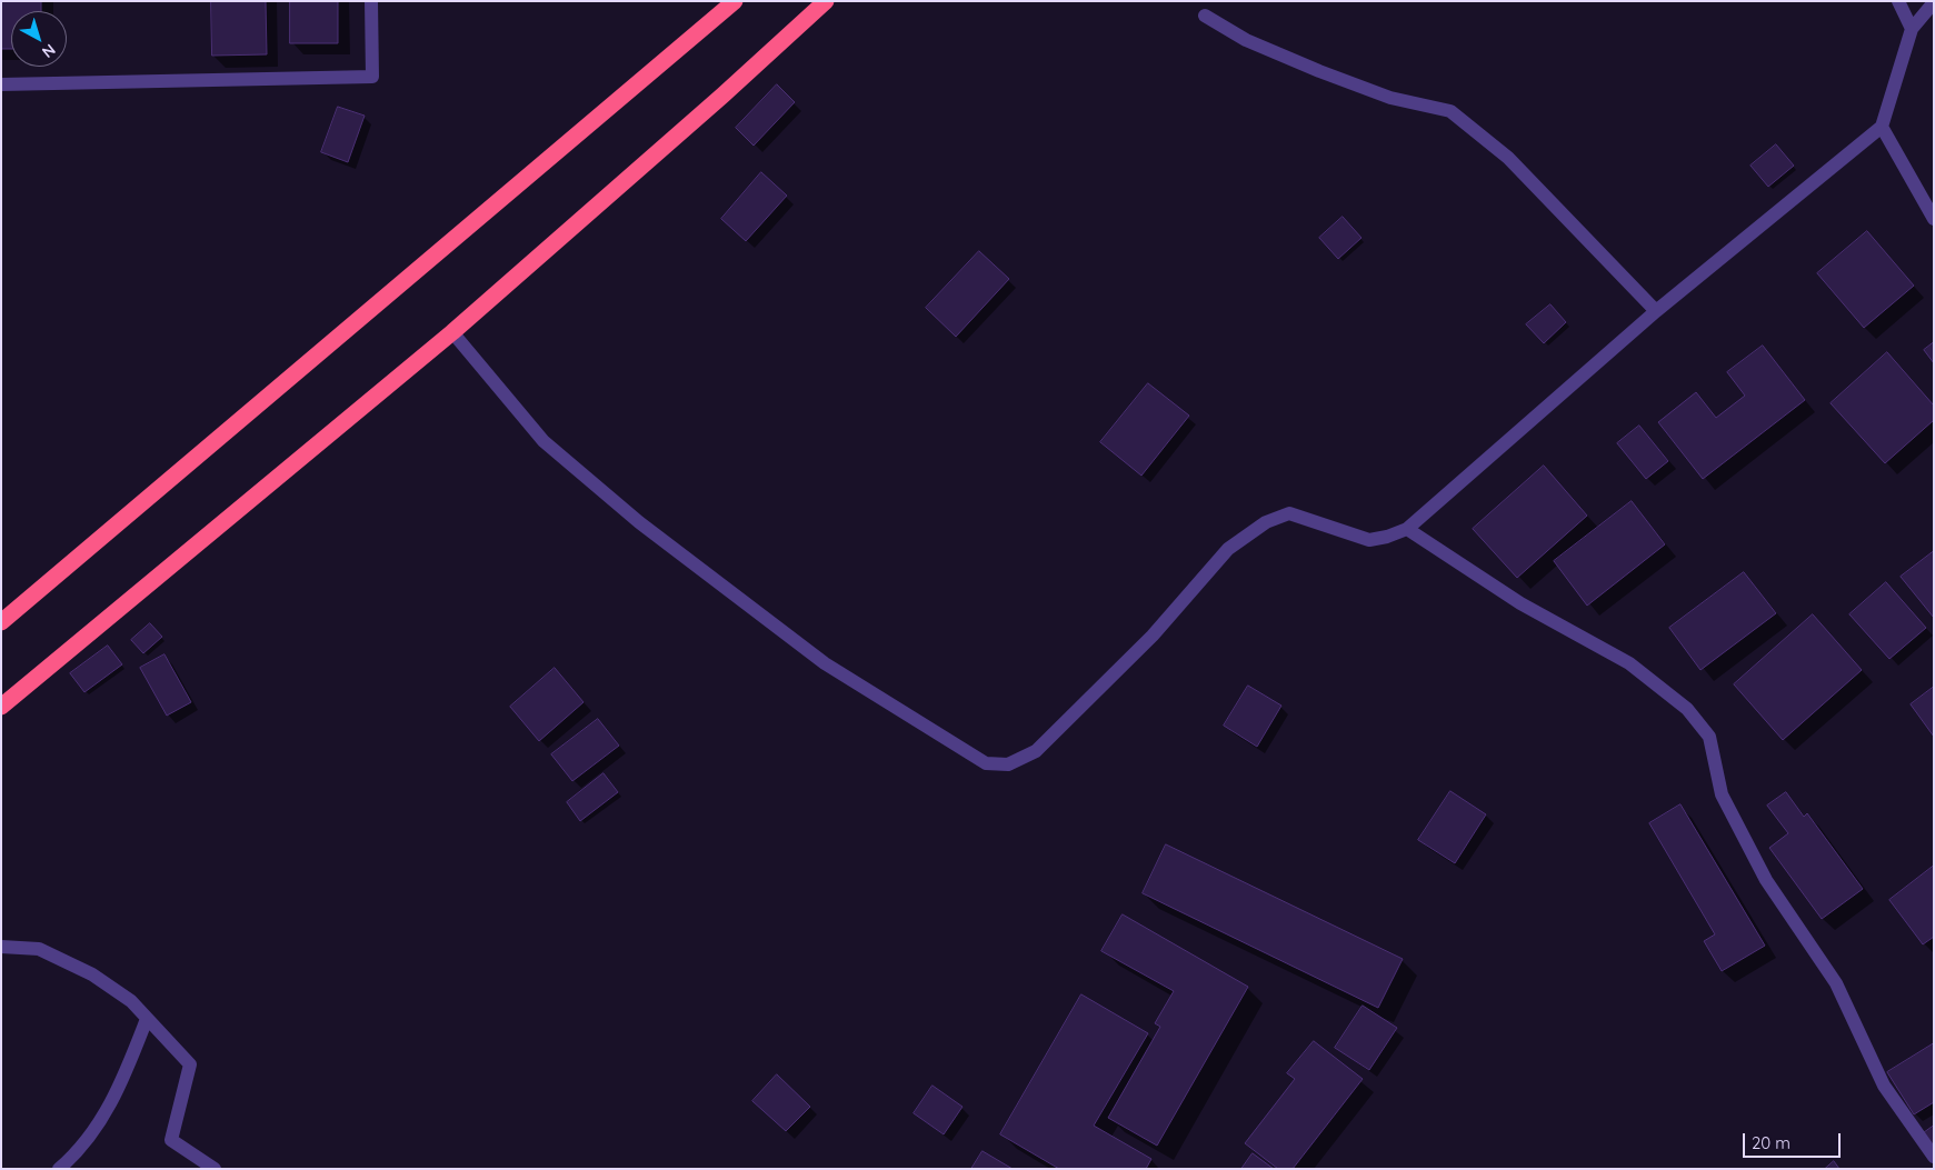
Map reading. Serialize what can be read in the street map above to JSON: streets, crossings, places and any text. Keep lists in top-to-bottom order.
{
  "scale_bar": "20 m",
  "north": "bottom right"
}
